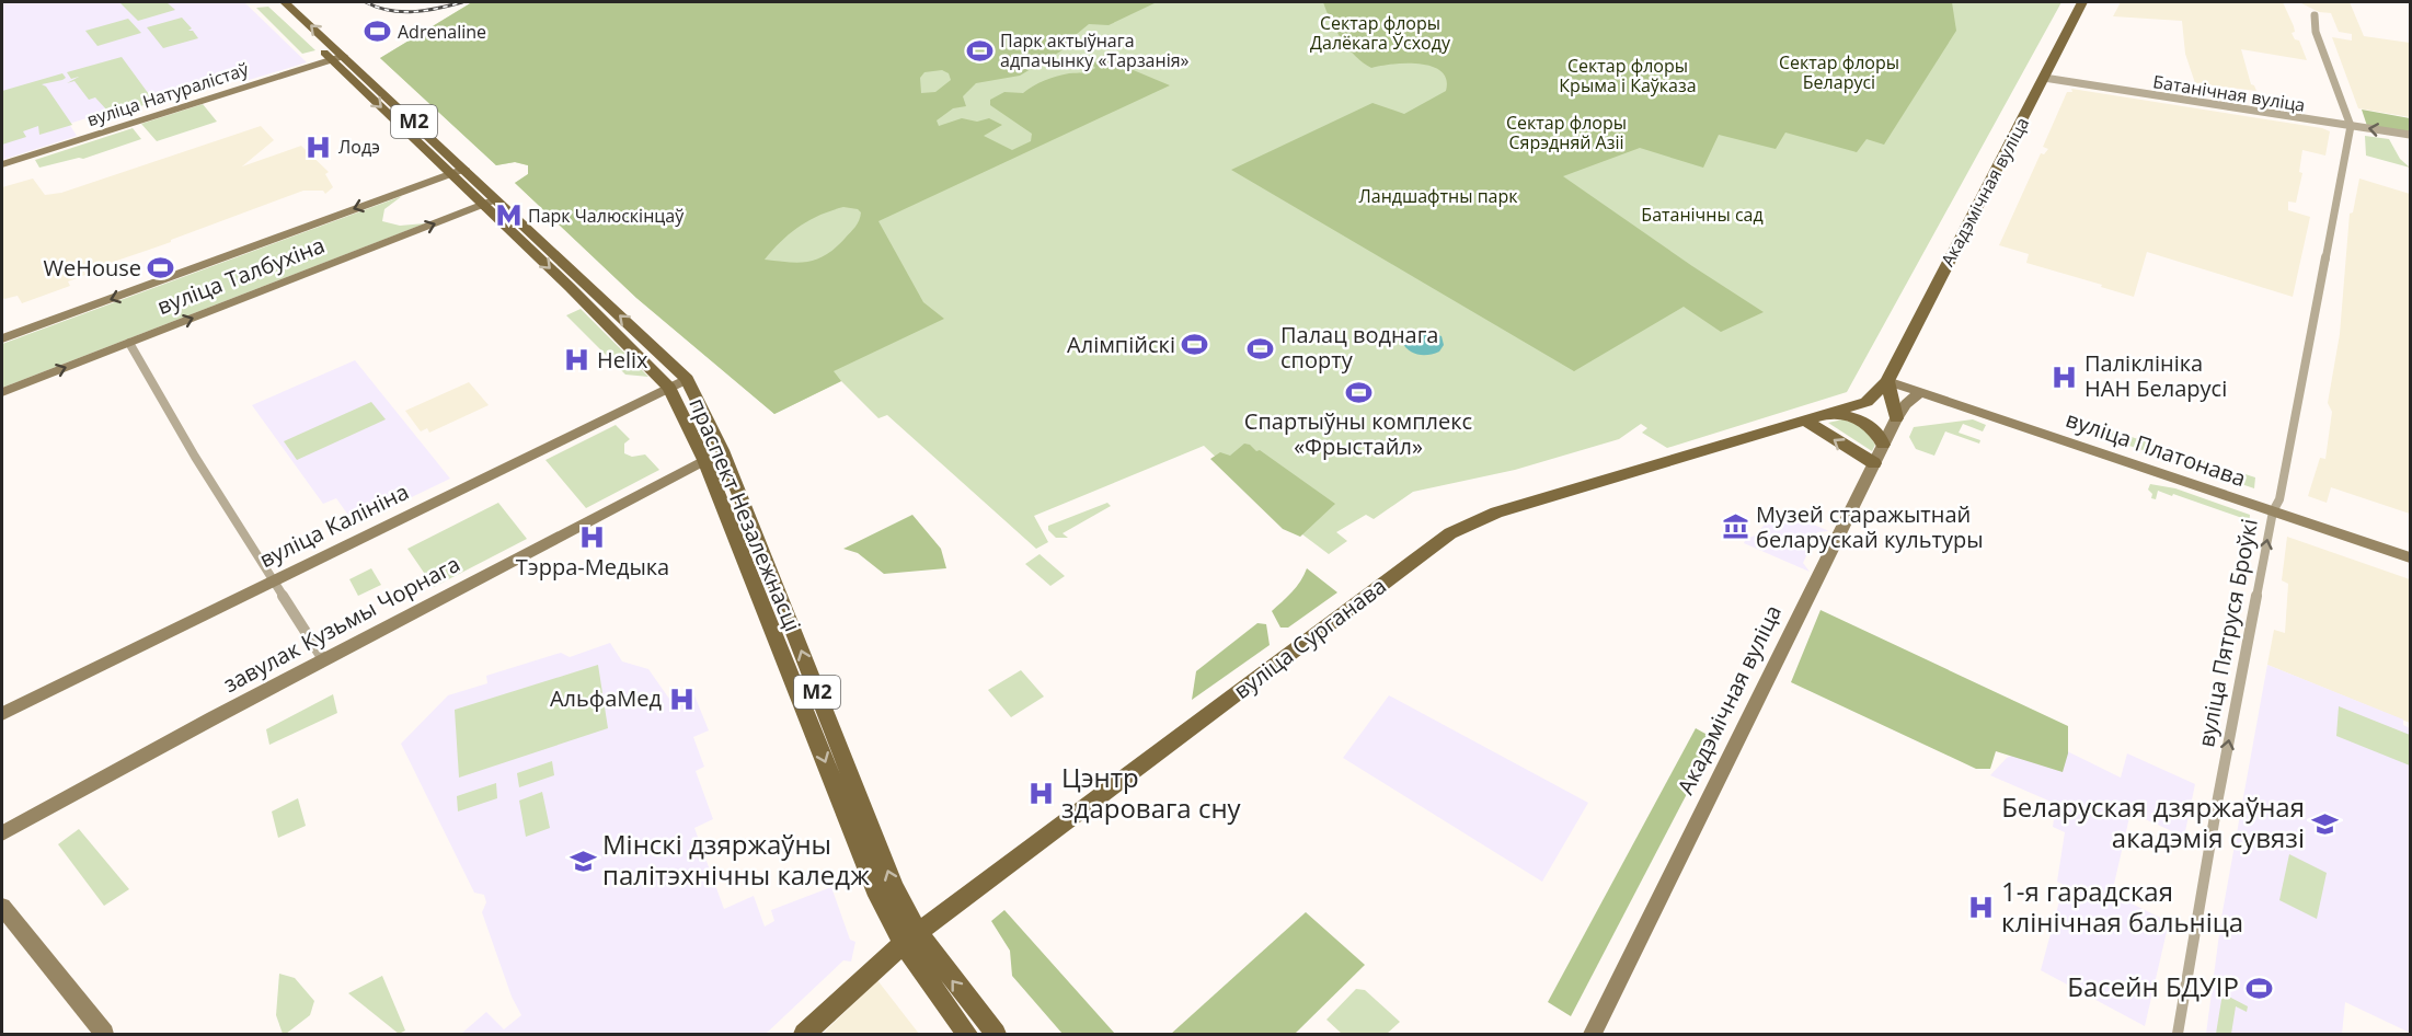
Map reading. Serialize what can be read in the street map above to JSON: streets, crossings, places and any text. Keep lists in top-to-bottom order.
{
  "streets": {
    "main road": [
      "вуліца Натуралістаў",
      "М2",
      "Акадэмічная вуліца",
      "вуліца Талбухіна",
      "вуліца Платонава",
      "праспект Незалежнасці",
      "вуліца Калініна",
      "завулак Кузьмы Чорнага",
      "вуліца Сурганава"
    ],
    "street": ["Батанічная вуліца", "вуліца Пятруся Броўкі"]
  },
  "crossings": [
    ["Батанічная вуліца", "Акадэмічная вуліца"],
    ["Батанічная вуліца", "вуліца Пятруся Броўкі"],
    ["вуліца Натуралістаў", "праспект Незалежнасці"],
    ["Акадэмічная вуліца", "вуліца Платонава"],
    ["Акадэмічная вуліца", "вуліца Сурганава"],
    ["вуліца Талбухіна", "праспект Незалежнасці"],
    ["вуліца Платонава", "вуліца Пятруся Броўкі"],
    ["вуліца Платонава", "вуліца Сурганава"],
    ["праспект Незалежнасці", "вуліца Калініна"],
    ["праспект Незалежнасці", "завулак Кузьмы Чорнага"],
    ["праспект Незалежнасці", "вуліца Сурганава"]
  ],
  "one_way": ["вуліца Пятруся Броўкі"],
  "parks": [
    "Сектар флоры Далёкага Ўсходу",
    "Сектар флоры Беларусі",
    "Сектар флоры Крыма і Каўказа",
    "Сектар флоры Сярэдняй Азіі",
    "Ландшафтны парк",
    "Батанічны сад"
  ],
  "places": {
    "sports": [
      "Adrenaline",
      "Парк актыўнага адпачынку «Тарзанія»",
      "WeHouse",
      "Алімпійскі",
      "Палац воднага спорту",
      "Спартыўны комплекс «Фрыстайл»",
      "Басейн БДУІР"
    ],
    "hospital": [
      "Лодэ",
      "Helix",
      "Паліклініка НАН Беларусі",
      "Тэрра-Медыка",
      "АльфаМед",
      "Цэнтр здаровага сну",
      "1-я гарадская клінічная бальніца"
    ],
    "metro station": ["Парк Чалюскінцаў"],
    "museum": ["Музей старажытнай беларускай культуры"],
    "school or university": ["Беларуская дзяржаўная акадэмія сувязі", "Мінскі дзяржаўны палітэхнічны каледж"]
  }
}
